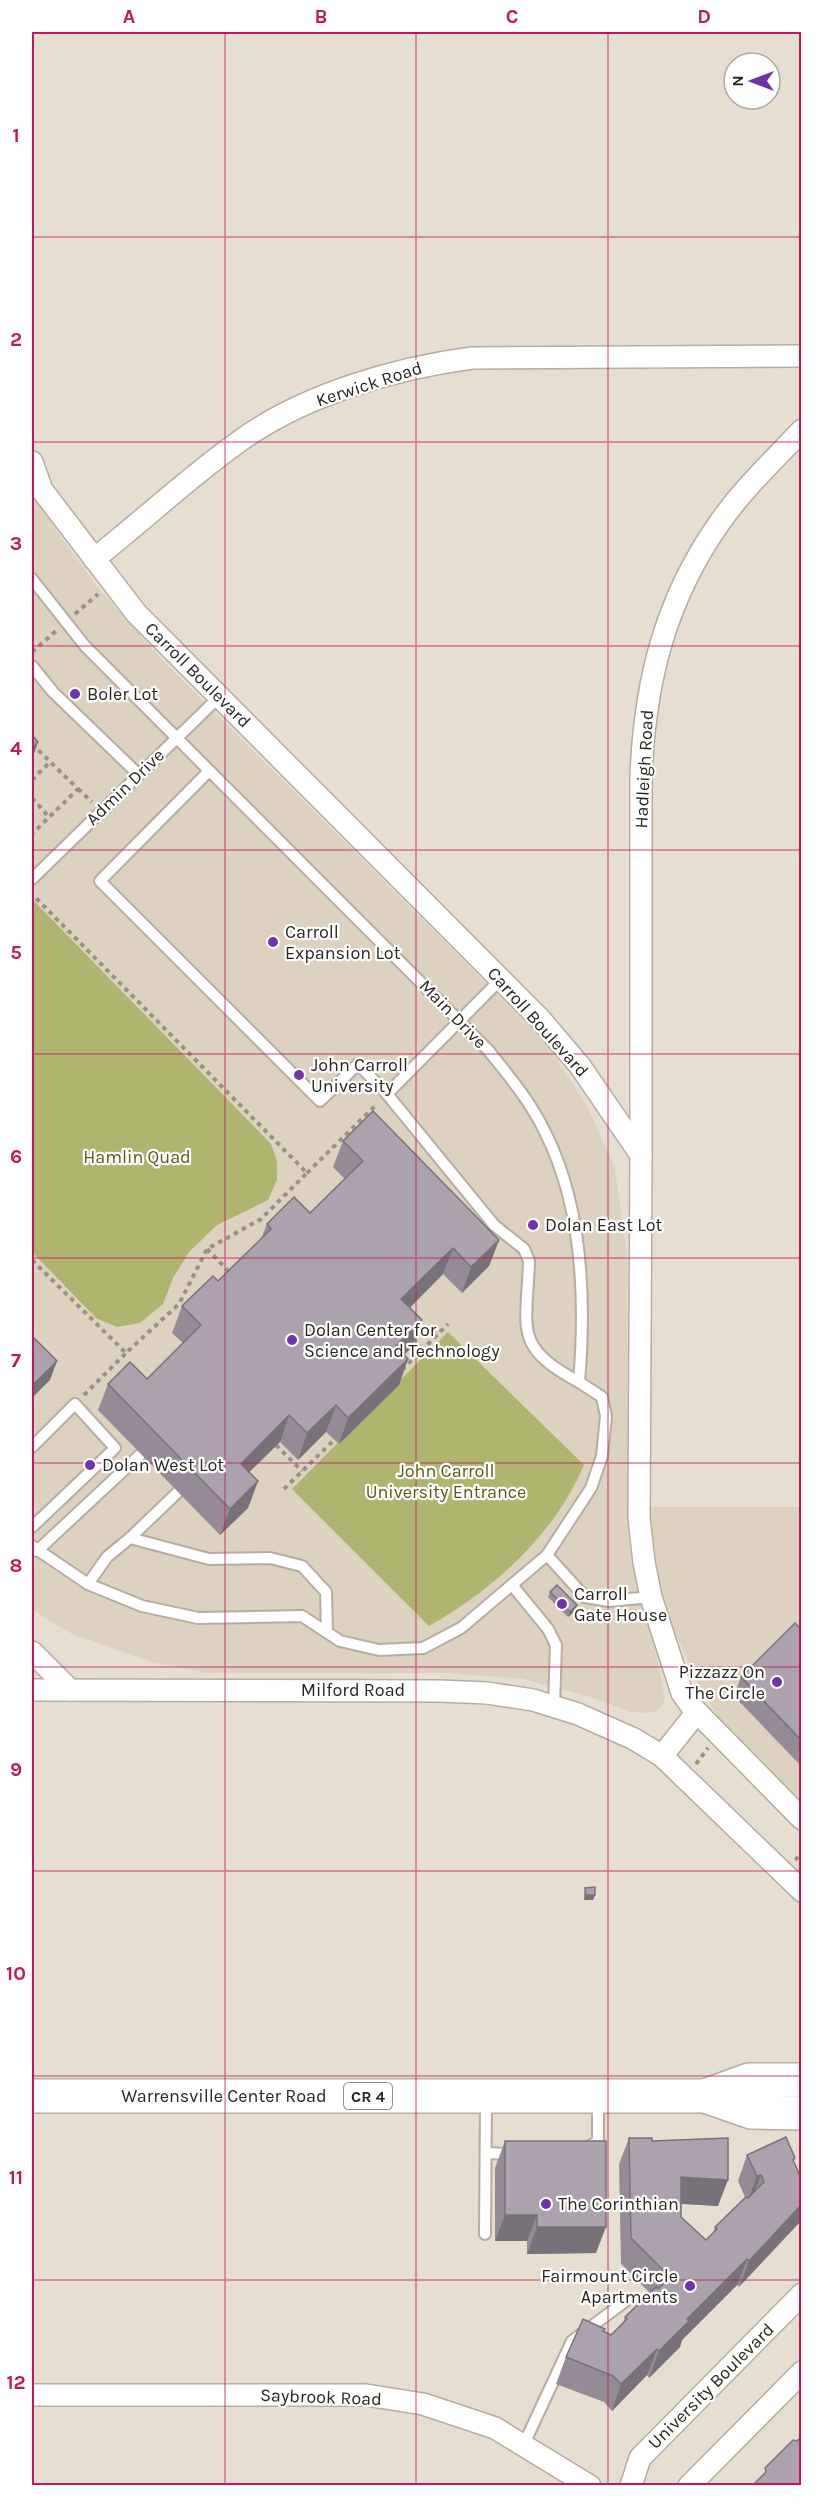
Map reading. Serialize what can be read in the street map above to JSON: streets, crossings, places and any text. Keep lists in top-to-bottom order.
{
  "streets": {
    "main road": ["Warrensville Center Road", "CR 4"],
    "street": [
      "Kerwick Road",
      "Carroll Boulevard",
      "Hadleigh Road",
      "Milford Road",
      "University Boulevard",
      "Saybrook Road"
    ],
    "lane": ["Admin Drive", "Main Drive"]
  },
  "crossings": [
    ["Kerwick Road", "Carroll Boulevard"],
    ["Carroll Boulevard", "Hadleigh Road"],
    ["Carroll Boulevard", "Admin Drive"],
    ["Admin Drive", "Main Drive"]
  ],
  "parks": ["Hamlin Quad", "John Carroll University Entrance"],
  "places": [
    "Boler Lot",
    "Carroll Expansion Lot",
    "John Carroll University",
    "Dolan East Lot",
    "Dolan Center for Science and Technology",
    "Dolan West Lot",
    "Carroll Gate House",
    "Pizzazz On The Circle",
    "The Corinthian",
    "Fairmount Circle Apartments"
  ],
  "north": "left",
  "grid": {
    "columns": [
      "A",
      "B",
      "C",
      "D"
    ],
    "rows": [
      "1",
      "2",
      "3",
      "4",
      "5",
      "6",
      "7",
      "8",
      "9",
      "10",
      "11",
      "12"
    ]
  }
}
